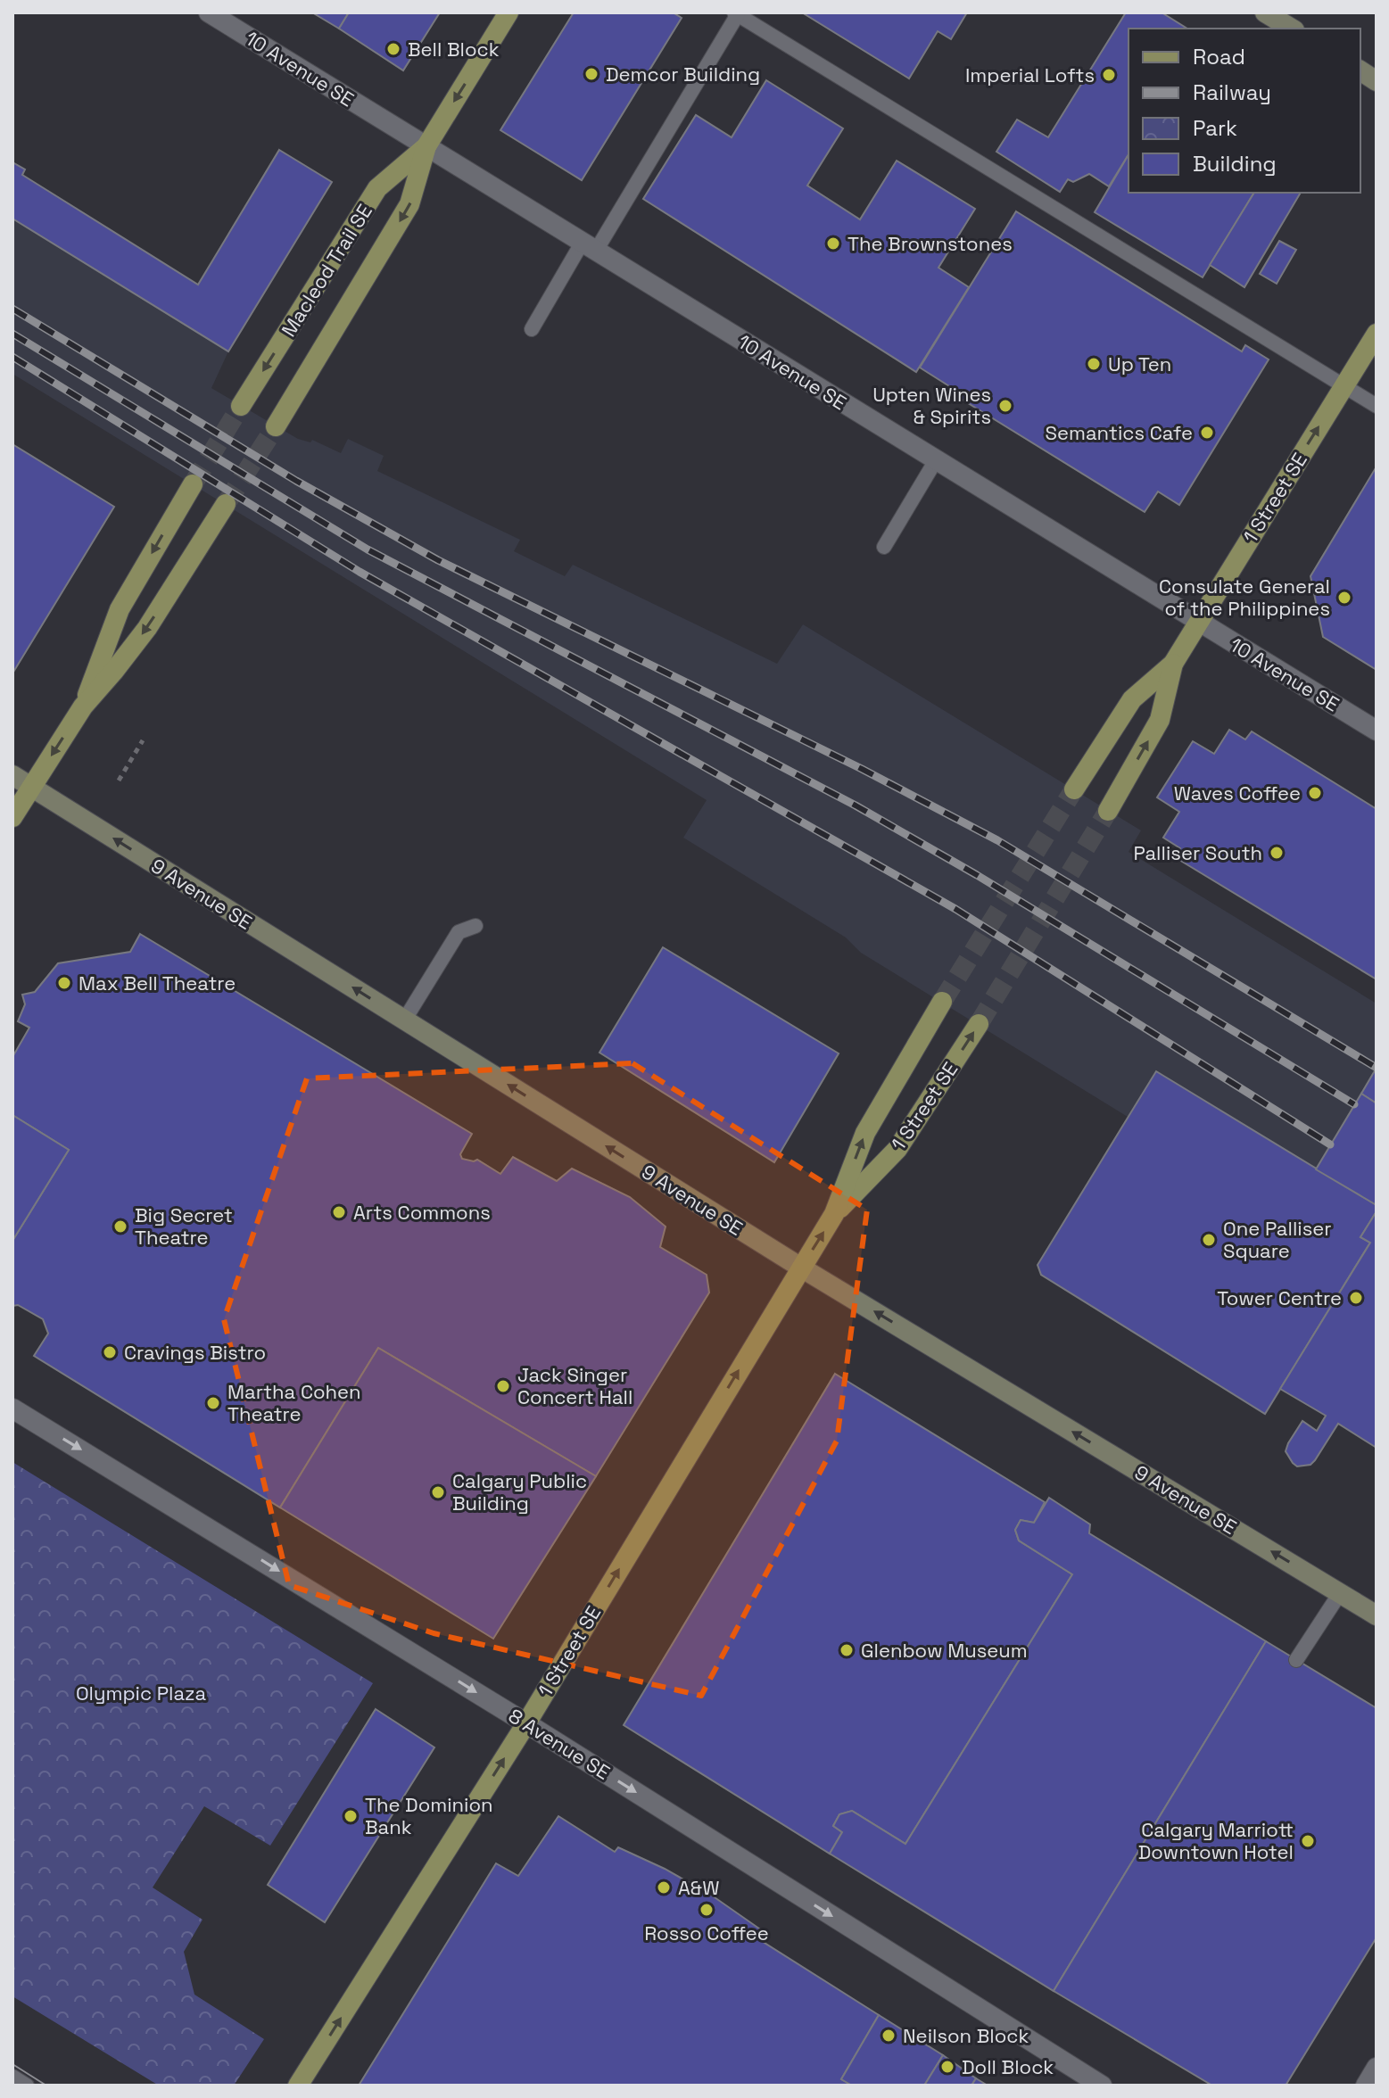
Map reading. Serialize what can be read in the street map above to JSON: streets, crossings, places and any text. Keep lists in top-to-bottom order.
{
  "streets": {
    "main road": ["Macleod Trail SE", "1 Street SE", "9 Avenue SE"],
    "street": ["10 Avenue SE", "8 Avenue SE"]
  },
  "crossings": [
    ["10 Avenue SE", "Macleod Trail SE"],
    ["10 Avenue SE", "1 Street SE"],
    ["1 Street SE", "9 Avenue SE"],
    ["1 Street SE", "8 Avenue SE"]
  ],
  "one_way": [
    "Macleod Trail SE",
    "1 Street SE",
    "9 Avenue SE",
    "8 Avenue SE"
  ],
  "parks": ["Olympic Plaza"],
  "places": [
    "Bell Block",
    "Demcor Building",
    "Imperial Lofts",
    "The Brownstones",
    "Up Ten",
    "Upten Wines & Spirits",
    "Semantics Cafe",
    "Consulate General of the Philippines",
    "Waves Coffee",
    "Palliser South",
    "Max Bell Theatre",
    "Arts Commons",
    "Big Secret Theatre",
    "One Palliser Square",
    "Tower Centre",
    "Cravings Bistro",
    "Jack Singer Concert Hall",
    "Martha Cohen Theatre",
    "Calgary Public Building",
    "Glenbow Museum",
    "The Dominion Bank",
    "Calgary Marriott Downtown Hotel",
    "A&W",
    "Rosso Coffee",
    "Neilson Block",
    "Doll Block"
  ],
  "legend": [
    "Road",
    "Railway",
    "Park",
    "Building"
  ]
}
